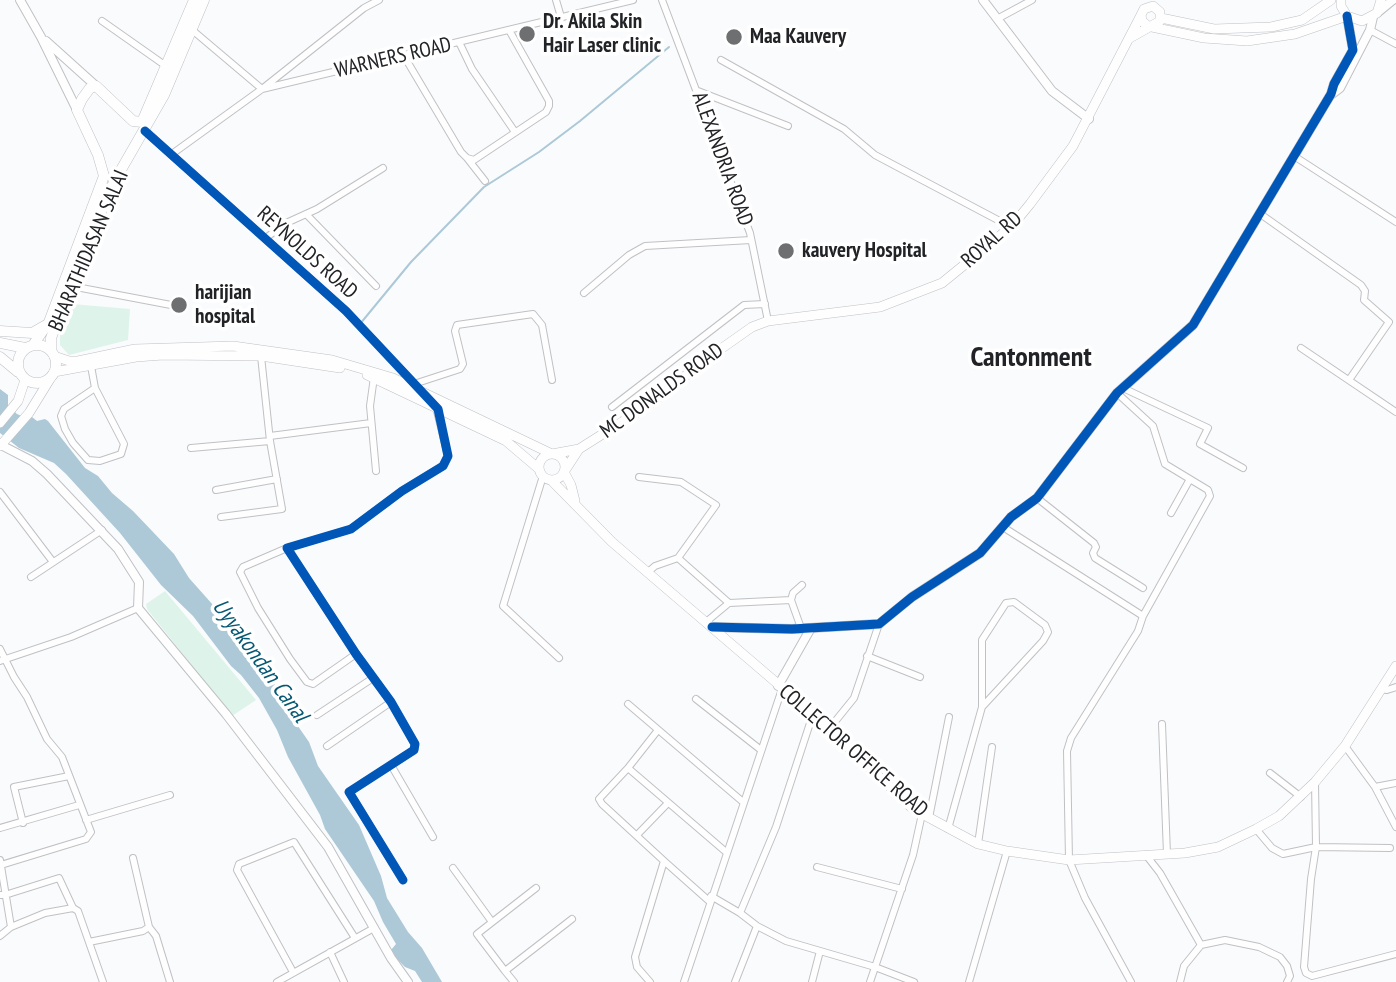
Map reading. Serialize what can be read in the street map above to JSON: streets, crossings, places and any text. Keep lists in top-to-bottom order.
{
  "streets": {
    "main road": [
      "ROYAL RD",
      "BHARATHIDASAN SALAI",
      "MC DONALDS ROAD",
      "COLLECTOR OFFICE ROAD"
    ],
    "street": ["WARNERS ROAD", "ALEXANDRIA ROAD", "REYNOLDS ROAD"]
  },
  "crossings": [
    ["WARNERS ROAD", "REYNOLDS ROAD"],
    ["ALEXANDRIA ROAD", "ROYAL RD"],
    ["ALEXANDRIA ROAD", "MC DONALDS ROAD"],
    ["ROYAL RD", "MC DONALDS ROAD"],
    ["BHARATHIDASAN SALAI", "REYNOLDS ROAD"],
    ["REYNOLDS ROAD", "COLLECTOR OFFICE ROAD"],
    ["MC DONALDS ROAD", "COLLECTOR OFFICE ROAD"]
  ],
  "districts": ["Cantonment"],
  "water": ["Uyyakondan Canal"],
  "places": [
    "Dr. Akila Skin Hair Laser clinic",
    "Maa Kauvery",
    "kauvery Hospital",
    "harijian hospital"
  ]
}
